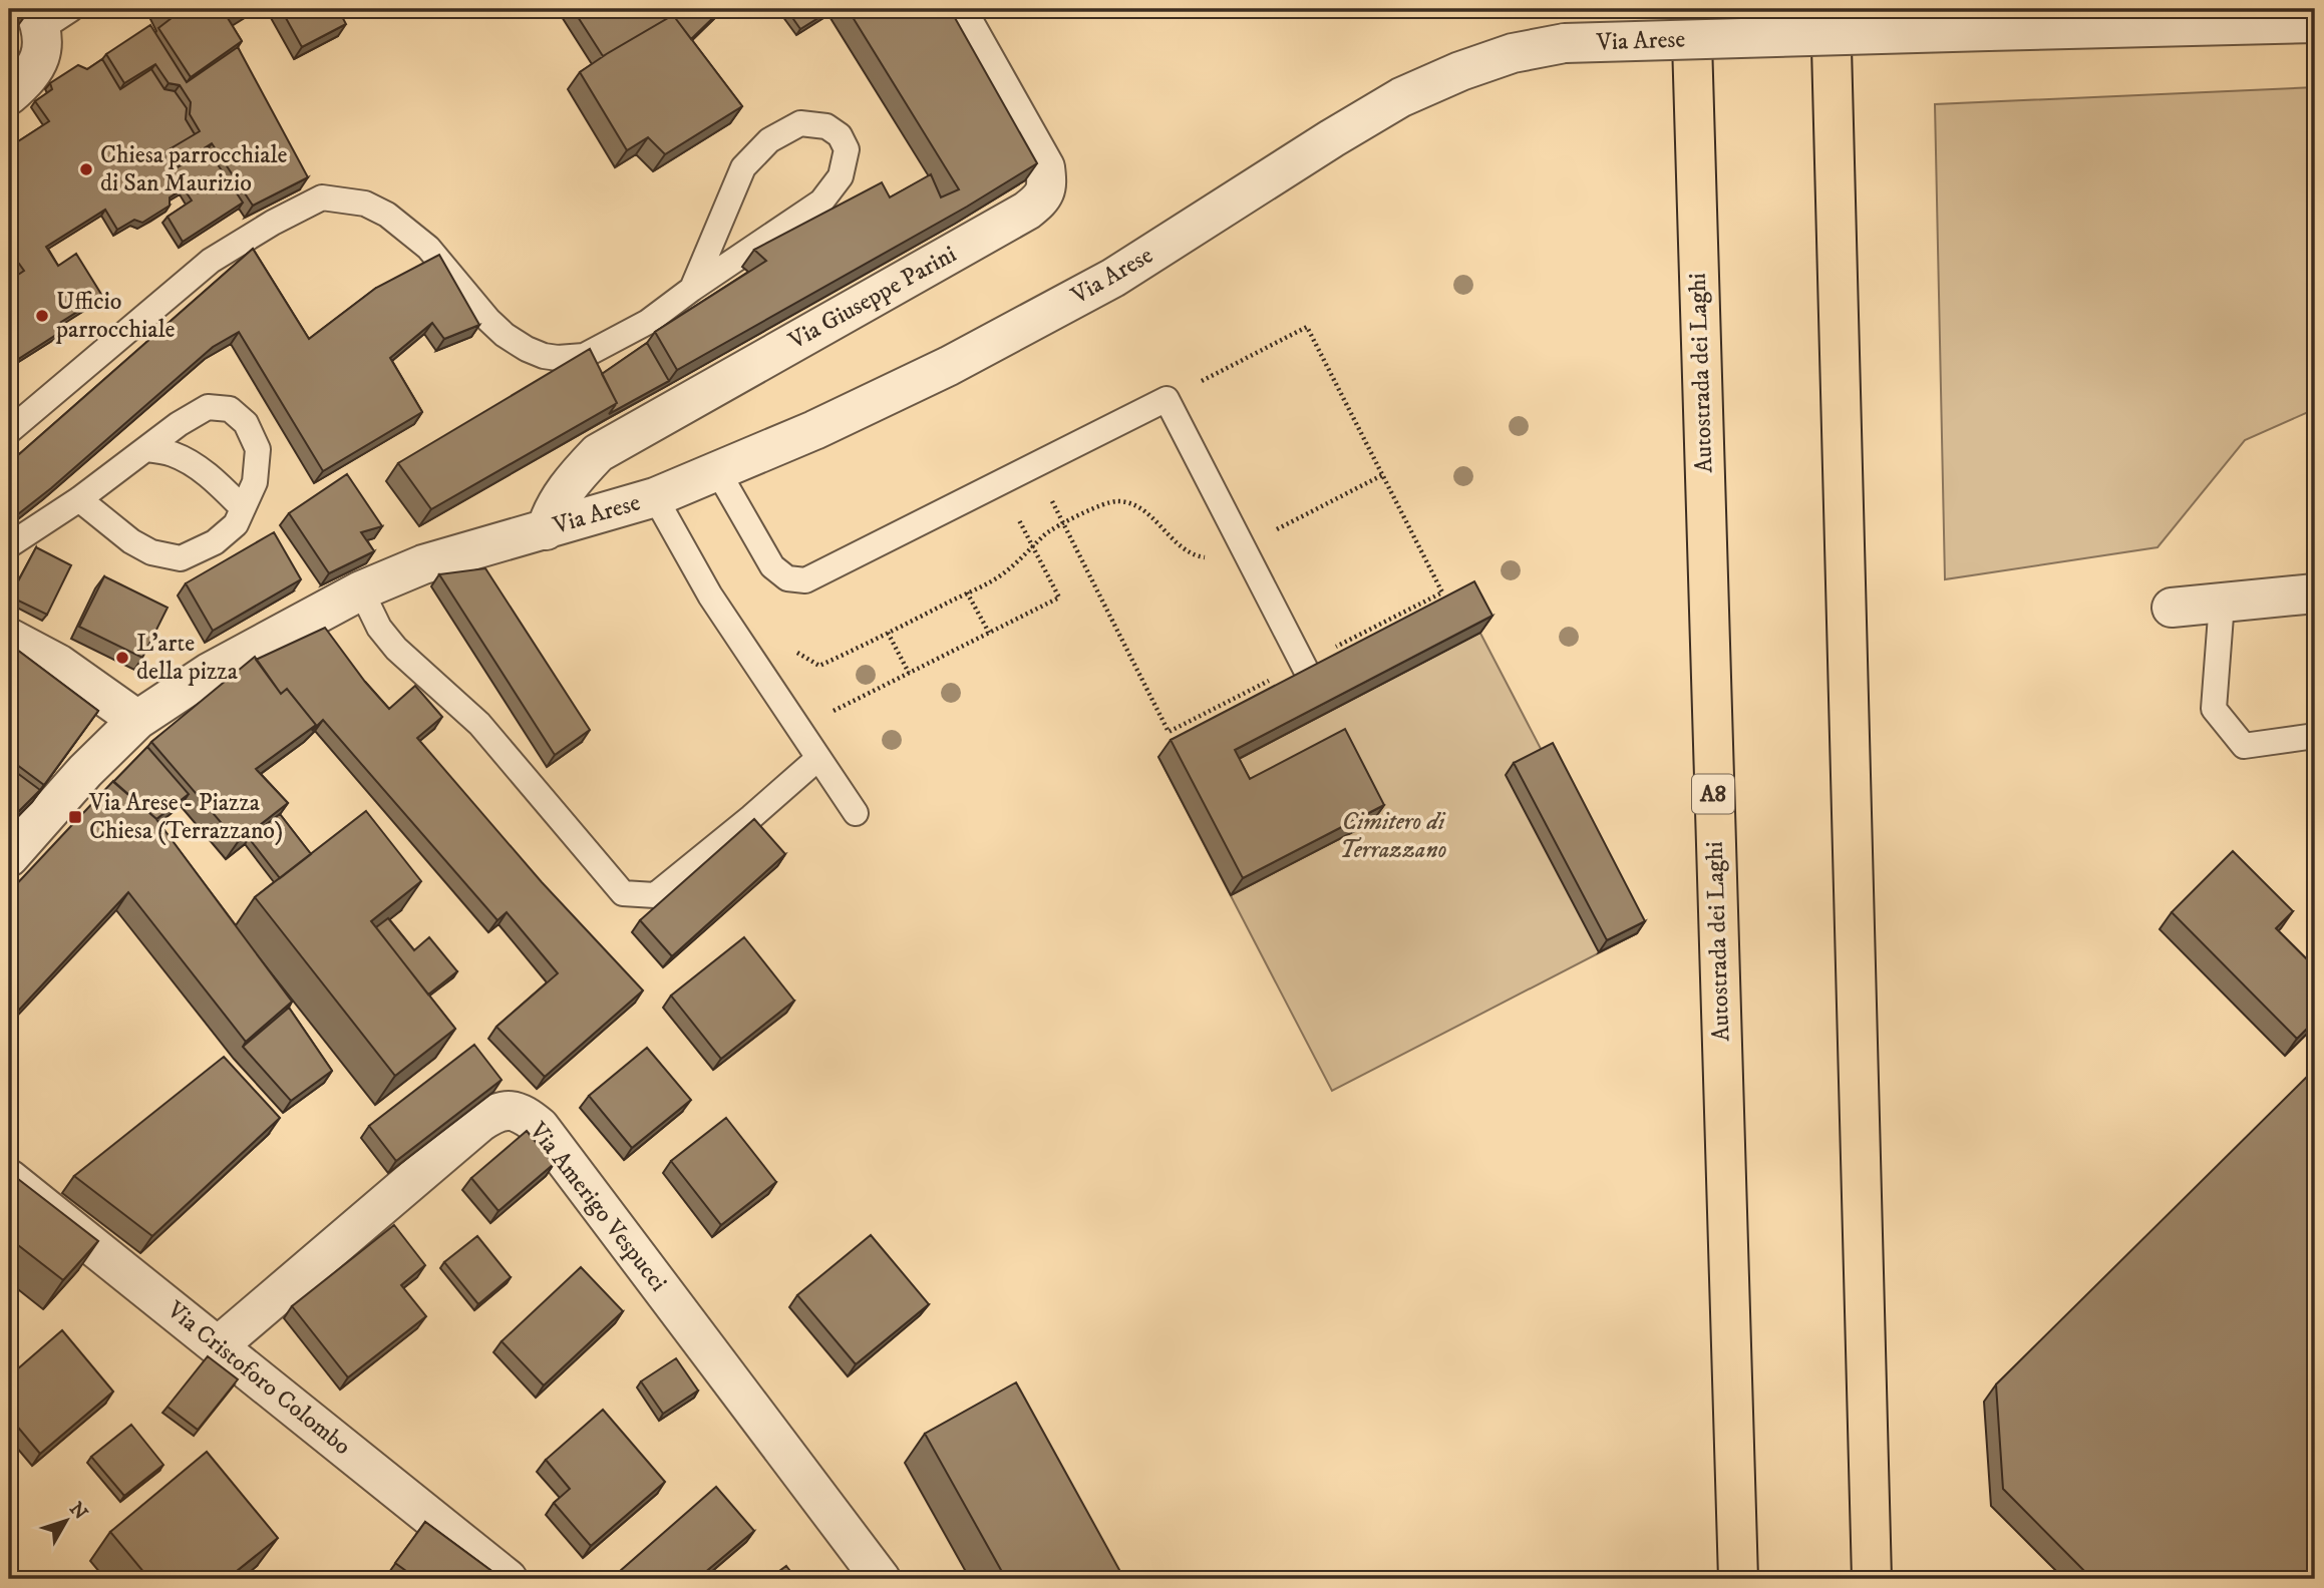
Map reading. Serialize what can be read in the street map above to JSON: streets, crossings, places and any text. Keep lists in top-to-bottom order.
{
  "streets": {
    "highway": ["Autostrada dei Laghi", "A8"],
    "street": [
      "Via Arese",
      "Via Giuseppe Parini",
      "Via Amerigo Vespucci",
      "Via Cristoforo Colombo"
    ]
  },
  "crossings": [
    ["Via Arese", "Via Giuseppe Parini"],
    ["Via Amerigo Vespucci", "Via Cristoforo Colombo"]
  ],
  "parks": ["Cimitero di Terrazzano"],
  "places": {
    "other": ["Chiesa parrocchiale di San Maurizio", "Ufficio parrocchiale", "L'arte della pizza"],
    "transit": ["Via Arese - Piazza Chiesa (Terrazzano)"]
  },
  "north": "top right"
}
